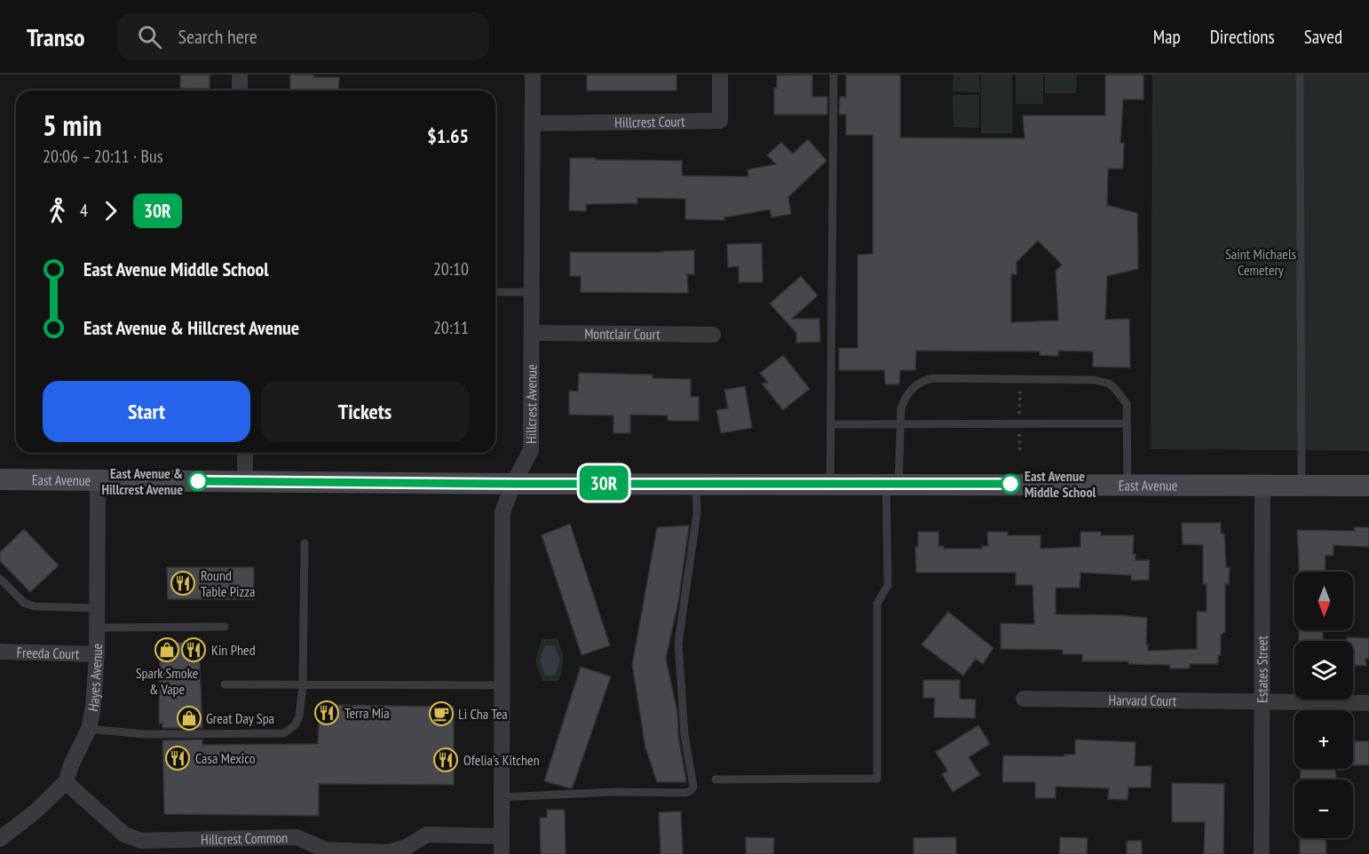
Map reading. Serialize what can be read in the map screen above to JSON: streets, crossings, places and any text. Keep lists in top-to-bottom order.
{
  "streets": {
    "main road": ["East Avenue"],
    "street": [
      "Hillcrest Court",
      "Montclair Court",
      "Hillcrest Avenue",
      "Freeda Court",
      "Estates Street",
      "Hayes Avenue",
      "Harvard Court",
      "Hillcrest Common"
    ]
  },
  "crossings": [
    ["Hillcrest Court", "Hillcrest Avenue"],
    ["Montclair Court", "Hillcrest Avenue"],
    ["Hillcrest Avenue", "East Avenue"],
    ["Hillcrest Avenue", "Hillcrest Common"],
    ["East Avenue", "Estates Street"],
    ["East Avenue", "Hayes Avenue"],
    ["Freeda Court", "Hayes Avenue"],
    ["Estates Street", "Harvard Court"],
    ["Hayes Avenue", "Hillcrest Common"]
  ],
  "parks": ["Saint Michaels Cemetery"],
  "places": {
    "other": ["East Avenue & Hillcrest Avenue", "East Avenue Middle School"],
    "restaurant": [
      "Round Table Pizza",
      "Kin Phed",
      "Terra Mia",
      "Casa Mexico",
      "Ofelia's Kitchen"
    ],
    "shop": ["Spark Smoke & Vape", "Great Day Spa"],
    "cafe": ["Li Cha Tea"]
  },
  "lines": ["bus line 30R"],
  "north": "bottom",
  "page": {
    "header": "Transo",
    "search": "Search here",
    "nav": ["Map", "Directions", "Saved"],
    "on_map": "30R",
    "heading": ["5 min", "20:06 – 20:11 · Bus", "$1.65"],
    "legs": ["4", "30R"],
    "list": [
      {
        "name": "East Avenue Middle School",
        "value": "20:10"
      },
      {
        "name": "East Avenue & Hillcrest Avenue",
        "value": "20:11"
      }
    ],
    "buttons": ["Start", "Tickets"],
    "map_buttons": ["+", "−"]
  }
}
